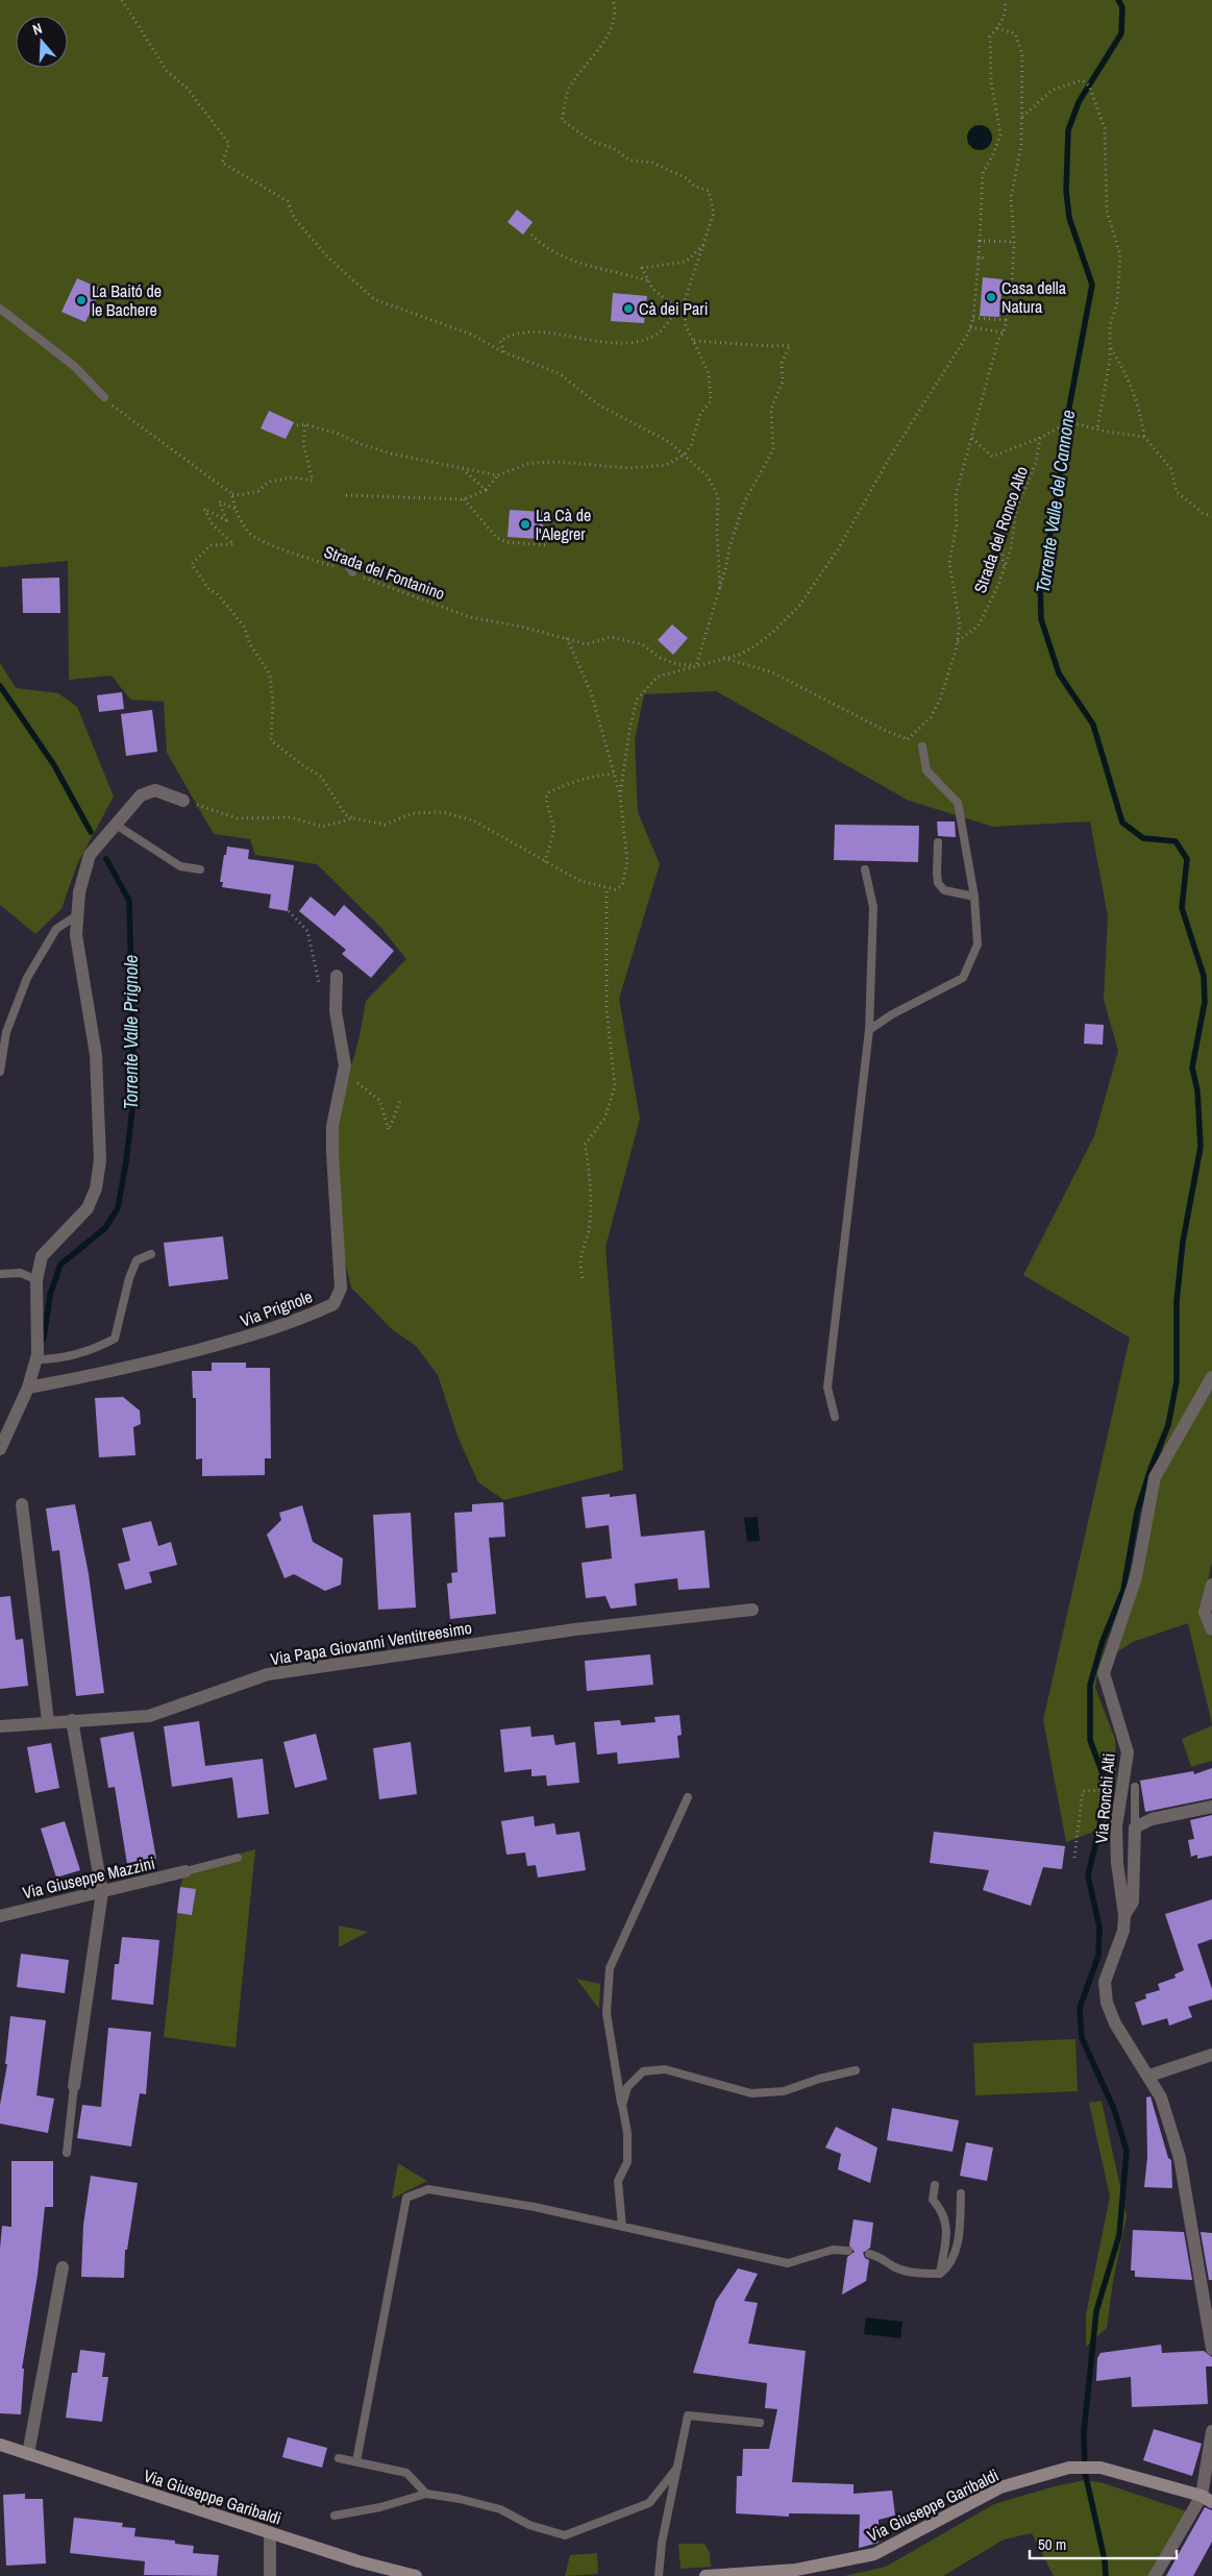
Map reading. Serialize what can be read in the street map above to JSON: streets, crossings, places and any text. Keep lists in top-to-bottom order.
{
  "streets": {
    "street": [
      "Via Prignole",
      "Via Papa Giovanni Ventitreesimo",
      "Via Ronchi Alti",
      "Via Giuseppe Mazzini",
      "Via Giuseppe Garibaldi"
    ],
    "path": ["Strada del Ronco Alto", "Strada del Fontanino"]
  },
  "water": ["Torrente Valle del Cannone", "Torrente Valle Prignole"],
  "places": [
    "Casa della Natura",
    "La Baitó de le Bachere",
    "Cà dei Pari",
    "La Cà de l'Alegrer"
  ],
  "scale_bar": "50 m",
  "north": "top"
}
